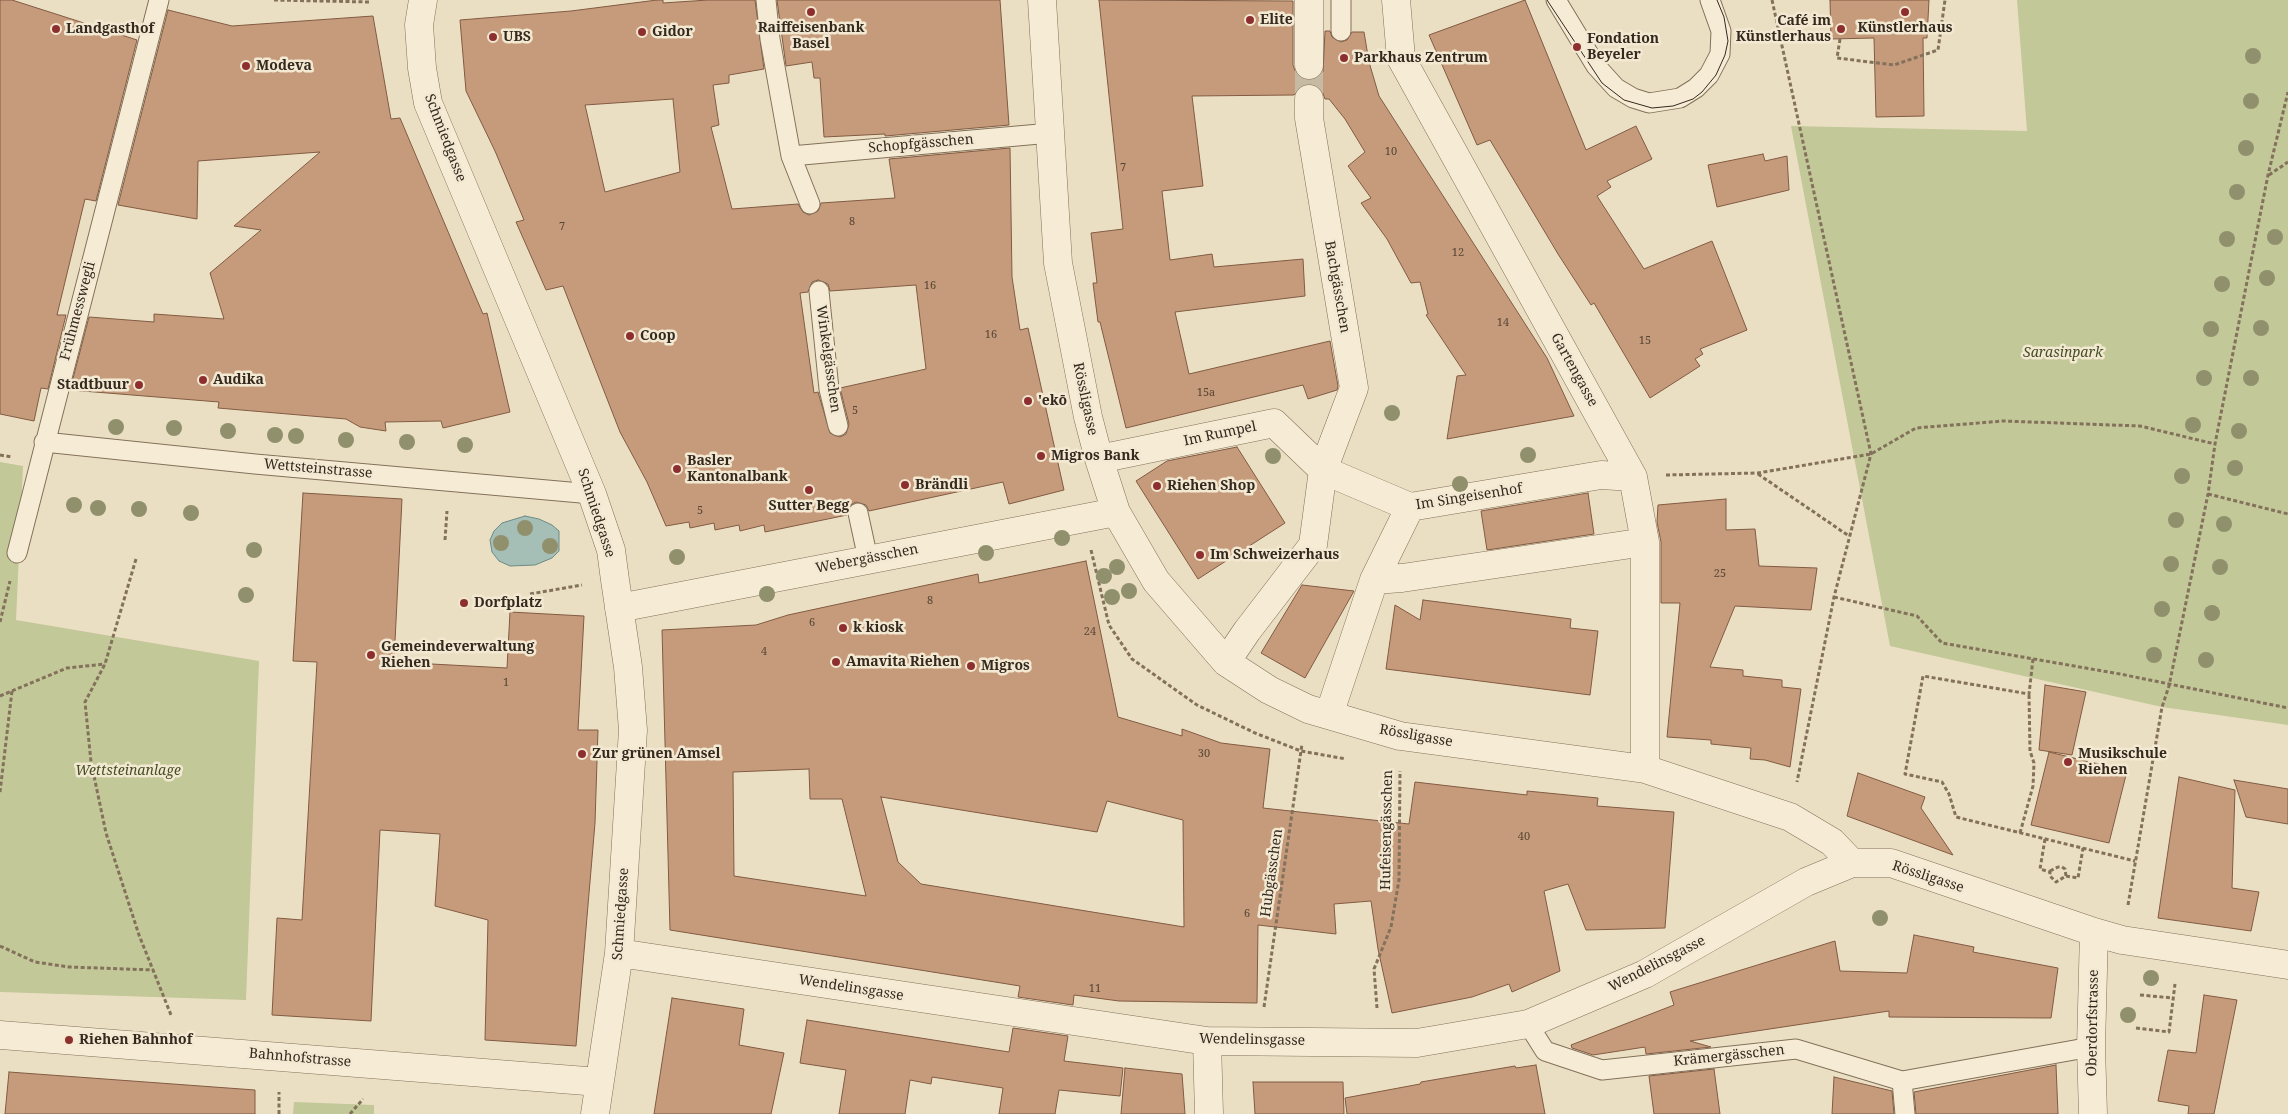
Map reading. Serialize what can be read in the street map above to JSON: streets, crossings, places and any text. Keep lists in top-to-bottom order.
{
  "streets": {
    "street": [
      "Schmiedgasse",
      "Bachgässchen",
      "Gartengasse",
      "Rössligasse",
      "Im Rumpel",
      "Im Singeisenhof",
      "Webergässchen",
      "Wendelinsgasse",
      "Oberdorfstrasse",
      "Bahnhofstrasse"
    ],
    "lane": [
      "Schopfgässchen",
      "Frühmesswegli",
      "Winkelgässchen",
      "Wettsteinstrasse",
      "Krämergässchen"
    ],
    "path": ["Hufeisengässchen", "Hubgässchen"]
  },
  "crossings": [
    ["Schmiedgasse", "Wettsteinstrasse"],
    ["Schmiedgasse", "Webergässchen"],
    ["Schmiedgasse", "Wendelinsgasse"],
    ["Schmiedgasse", "Bahnhofstrasse"],
    ["Schopfgässchen", "Rössligasse"],
    ["Bachgässchen", "Im Rumpel"],
    ["Bachgässchen", "Im Singeisenhof"],
    ["Frühmesswegli", "Wettsteinstrasse"],
    ["Gartengasse", "Rössligasse"],
    ["Gartengasse", "Im Singeisenhof"],
    ["Rössligasse", "Im Rumpel"],
    ["Rössligasse", "Webergässchen"],
    ["Rössligasse", "Hufeisengässchen"],
    ["Rössligasse", "Hubgässchen"],
    ["Rössligasse", "Wendelinsgasse"],
    ["Rössligasse", "Oberdorfstrasse"],
    ["Im Rumpel", "Im Singeisenhof"],
    ["Hufeisengässchen", "Wendelinsgasse"],
    ["Hubgässchen", "Wendelinsgasse"],
    ["Wendelinsgasse", "Krämergässchen"],
    ["Oberdorfstrasse", "Krämergässchen"]
  ],
  "parks": ["Sarasinpark", "Wettsteinanlage"],
  "places": [
    "Raiffeisenbank Basel",
    "Künstlerhaus",
    "Elite",
    "Landgasthof",
    "Café im Künstlerhaus",
    "Gidor",
    "UBS",
    "Fondation Beyeler",
    "Parkhaus Zentrum",
    "Modeva",
    "Coop",
    "Audika",
    "Stadtbuur",
    "'ekō",
    "Migros Bank",
    "Basler Kantonalbank",
    "Brändli",
    "Riehen Shop",
    "Sutter Begg",
    "Im Schweizerhaus",
    "Dorfplatz",
    "k kiosk",
    "Gemeindeverwaltung Riehen",
    "Amavita Riehen",
    "Migros",
    "Zur grünen Amsel",
    "Musikschule Riehen",
    "Riehen Bahnhof"
  ],
  "house_numbers": [
    "10",
    "7",
    "8",
    "7",
    "12",
    "16",
    "14",
    "16",
    "15",
    "15a",
    "5",
    "5",
    "25",
    "8",
    "6",
    "24",
    "4",
    "1",
    "30",
    "40",
    "6",
    "11"
  ]
}
